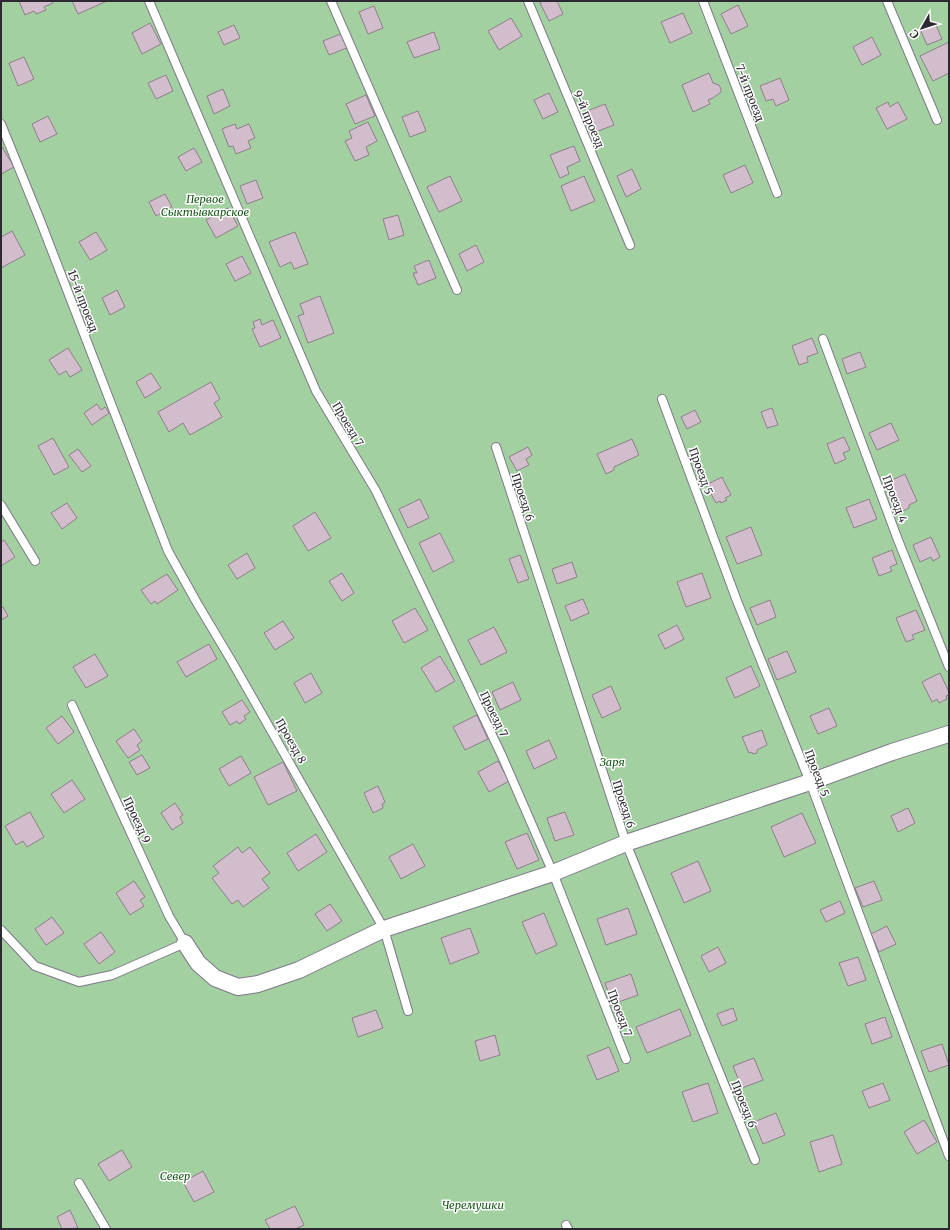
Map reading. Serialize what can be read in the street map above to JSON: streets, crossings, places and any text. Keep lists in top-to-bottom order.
{
  "streets": {
    "lane": [
      "7-й проезд",
      "9-й проезд",
      "15-й проезд",
      "Проезд 7",
      "Проезд 5",
      "Проезд 6",
      "Проезд 4",
      "Проезд 8",
      "Проезд 9"
    ]
  },
  "crossings": [
    ["15-й проезд", "Проезд 8"]
  ],
  "parks": [
    "Первое Сыктывкарское",
    "Заря",
    "Север",
    "Черемушки"
  ],
  "north": "bottom left"
}
